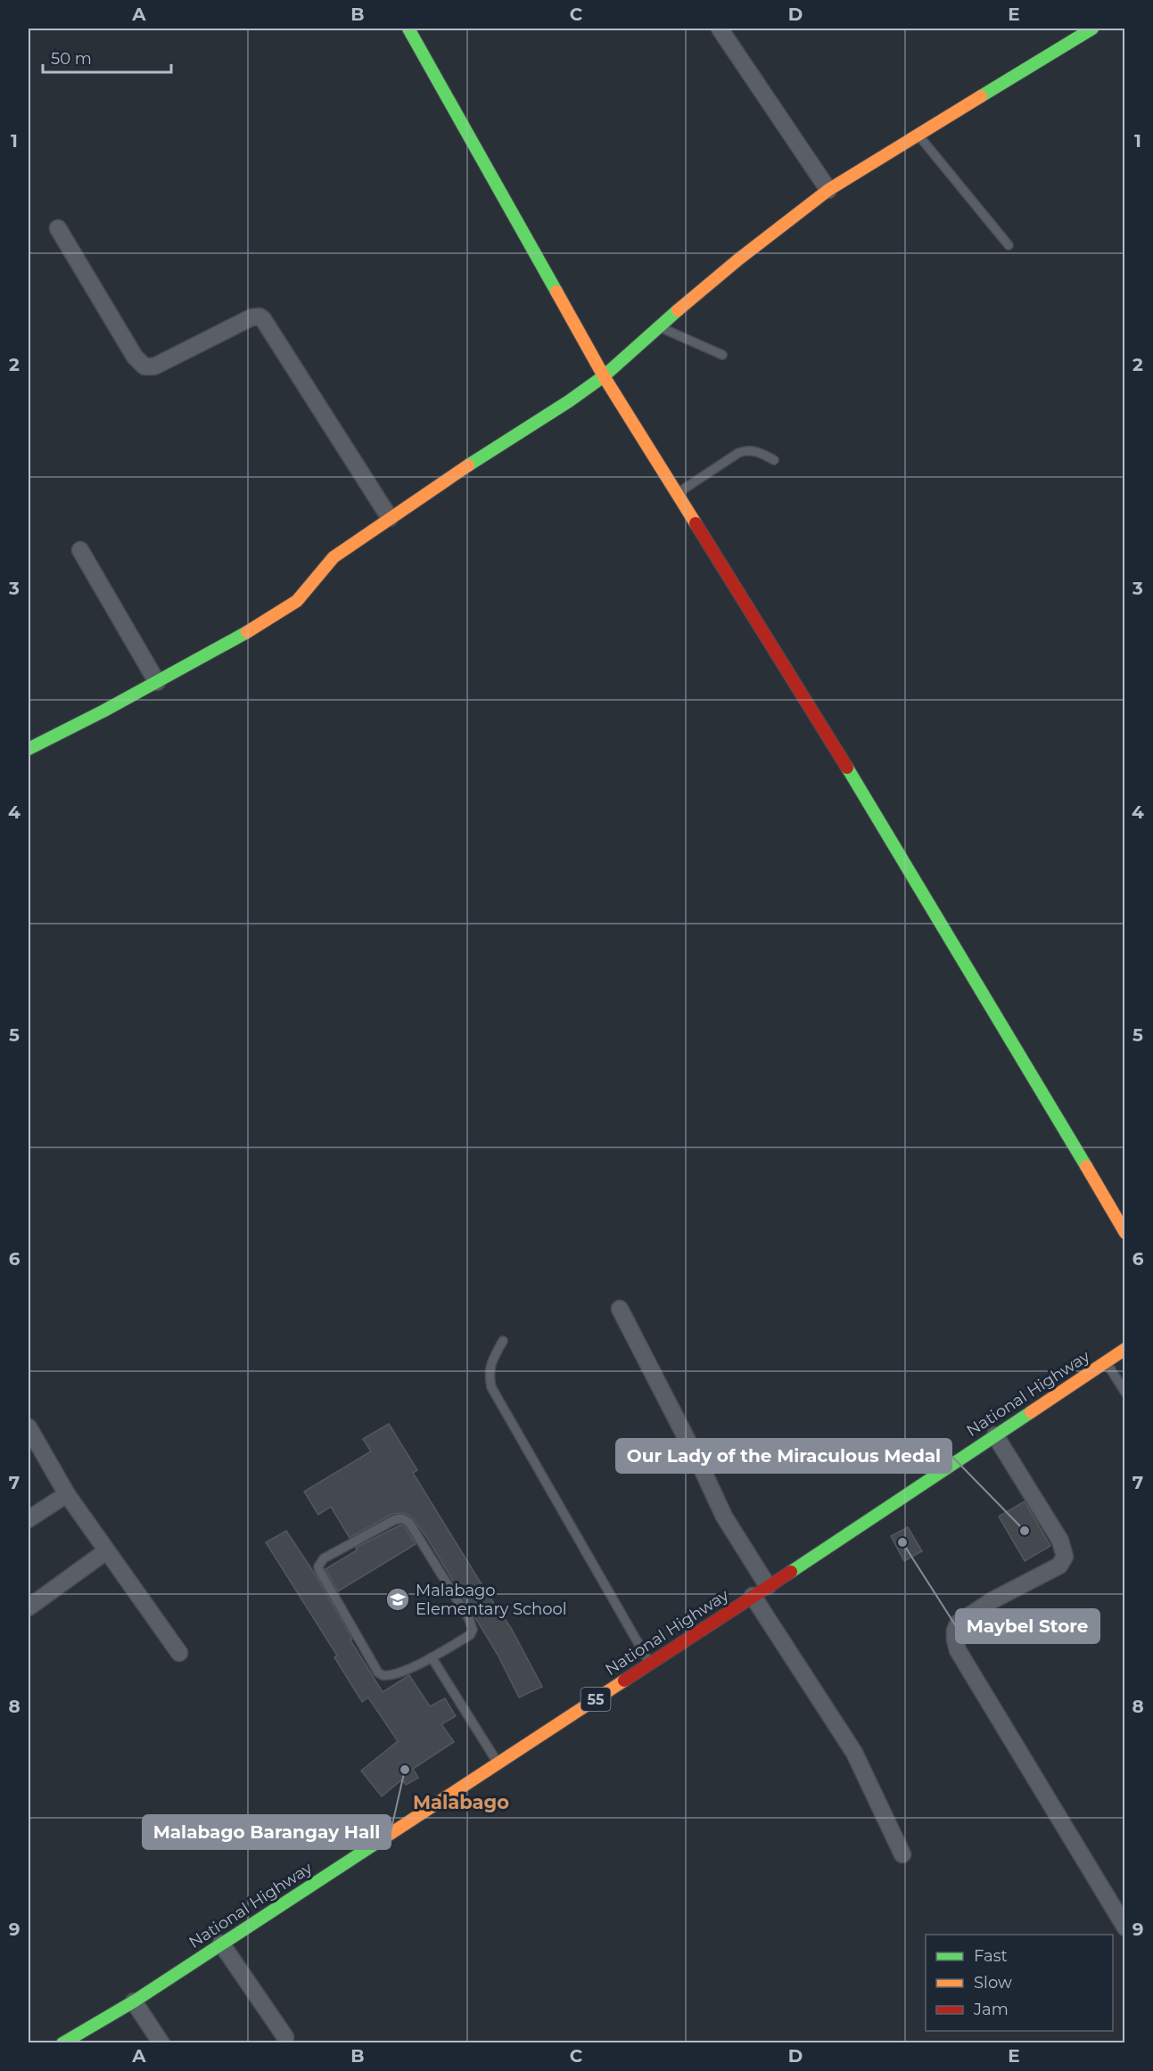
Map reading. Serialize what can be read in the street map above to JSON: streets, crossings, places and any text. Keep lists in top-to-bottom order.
{
  "streets": {
    "main road": ["National Highway", "55"]
  },
  "districts": ["Malabago"],
  "places": {
    "other": ["Our Lady of the Miraculous Medal", "Maybel Store", "Malabago Barangay Hall"],
    "school or university": ["Malabago Elementary School"]
  },
  "legend": ["Fast", "Slow", "Jam"],
  "scale_bar": "50 m",
  "grid": {
    "columns": [
      "A",
      "B",
      "C",
      "D",
      "E"
    ],
    "rows": [
      "1",
      "2",
      "3",
      "4",
      "5",
      "6",
      "7",
      "8",
      "9"
    ]
  }
}
